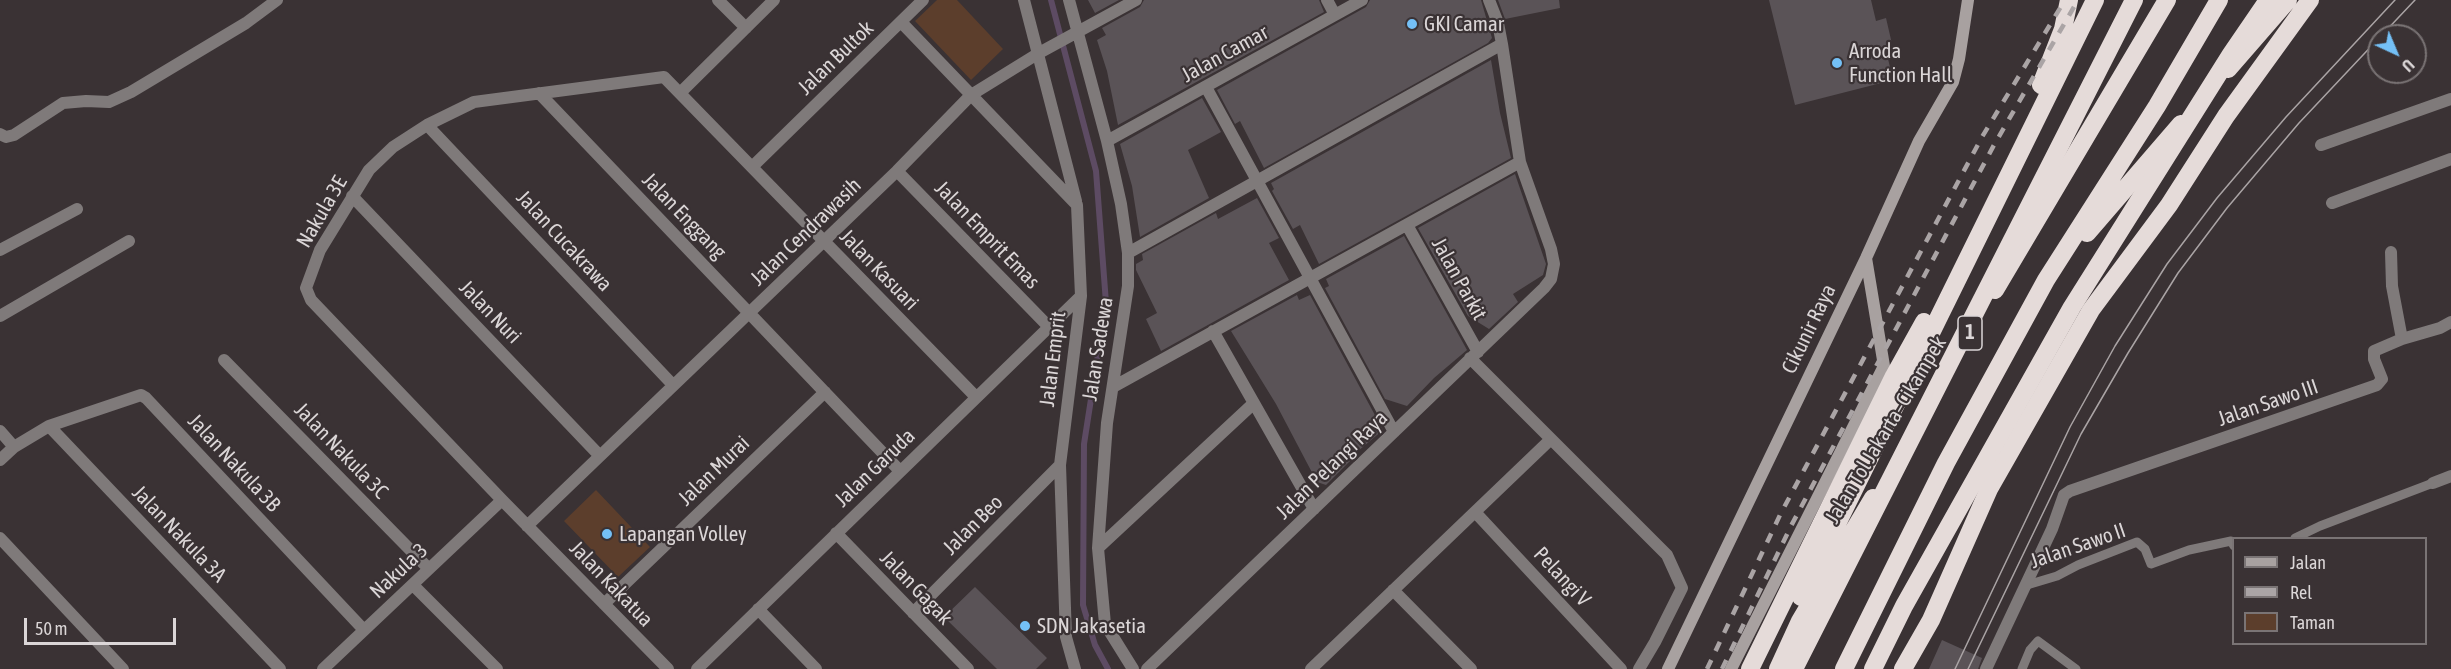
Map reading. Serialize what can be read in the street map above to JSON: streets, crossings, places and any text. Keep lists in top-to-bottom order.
{
  "streets": {
    "highway": ["1", "Jalan Tol Jakarta–Cikampek"],
    "street": [
      "Jalan Camar",
      "Jalan Bultok",
      "Nakula 3E",
      "Jalan Enggang",
      "Jalan Cendrawasih",
      "Jalan Emprit Emas",
      "Jalan Cucakrawa",
      "Jalan Kasuari",
      "Jalan Parkit",
      "Jalan Nuri",
      "Cikunir Raya",
      "Jalan Sadewa",
      "Jalan Emprit",
      "Jalan Sawo III",
      "Jalan Nakula 3C",
      "Jalan Nakula 3B",
      "Jalan Pelangi Raya",
      "Jalan Garuda",
      "Jalan Murai",
      "Jalan Beo",
      "Jalan Nakula 3A",
      "Nakula 3",
      "Pelangi V",
      "Jalan Kakatua",
      "Jalan Gagak"
    ],
    "lane": ["Jalan Sawo II"]
  },
  "crossings": [
    ["Jalan Camar", "Jalan Sadewa"],
    ["Jalan Bultok", "Jalan Cendrawasih"],
    ["Jalan Bultok", "Jalan Kasuari"],
    ["Nakula 3E", "Jalan Enggang"],
    ["Nakula 3E", "Jalan Cendrawasih"],
    ["Nakula 3E", "Jalan Cucakrawa"],
    ["Nakula 3E", "Jalan Kasuari"],
    ["Nakula 3E", "Jalan Nuri"],
    ["Nakula 3E", "Nakula 3"],
    ["Nakula 3E", "Jalan Kakatua"],
    ["Jalan Enggang", "Jalan Cendrawasih"],
    ["Jalan Enggang", "Jalan Garuda"],
    ["Jalan Enggang", "Jalan Murai"],
    ["Jalan Cendrawasih", "Jalan Emprit Emas"],
    ["Jalan Cendrawasih", "Jalan Cucakrawa"],
    ["Jalan Cendrawasih", "Jalan Kasuari"],
    ["Jalan Cendrawasih", "Jalan Nuri"],
    ["Jalan Cendrawasih", "Jalan Sadewa"],
    ["Jalan Cendrawasih", "Jalan Emprit"],
    ["Jalan Cendrawasih", "Jalan Kakatua"],
    ["Jalan Emprit Emas", "Jalan Garuda"],
    ["Jalan Kasuari", "Jalan Garuda"],
    ["Jalan Parkit", "Jalan Pelangi Raya"],
    ["Jalan Emprit", "Jalan Garuda"],
    ["Jalan Emprit", "Jalan Beo"],
    ["Jalan Sawo III", "Jalan Sawo II"],
    ["Jalan Nakula 3C", "Nakula 3"],
    ["Jalan Nakula 3B", "Jalan Nakula 3A"],
    ["Jalan Nakula 3B", "Nakula 3"],
    ["Jalan Garuda", "Jalan Gagak"],
    ["Jalan Murai", "Jalan Kakatua"],
    ["Jalan Beo", "Jalan Gagak"]
  ],
  "places": [
    "GKI Camar",
    "Arroda Function Hall",
    "Lapangan Volley",
    "SDN Jakasetia"
  ],
  "legend": ["Jalan", "Rel", "Taman"],
  "scale_bar": "50 m",
  "north": "bottom right"
}
